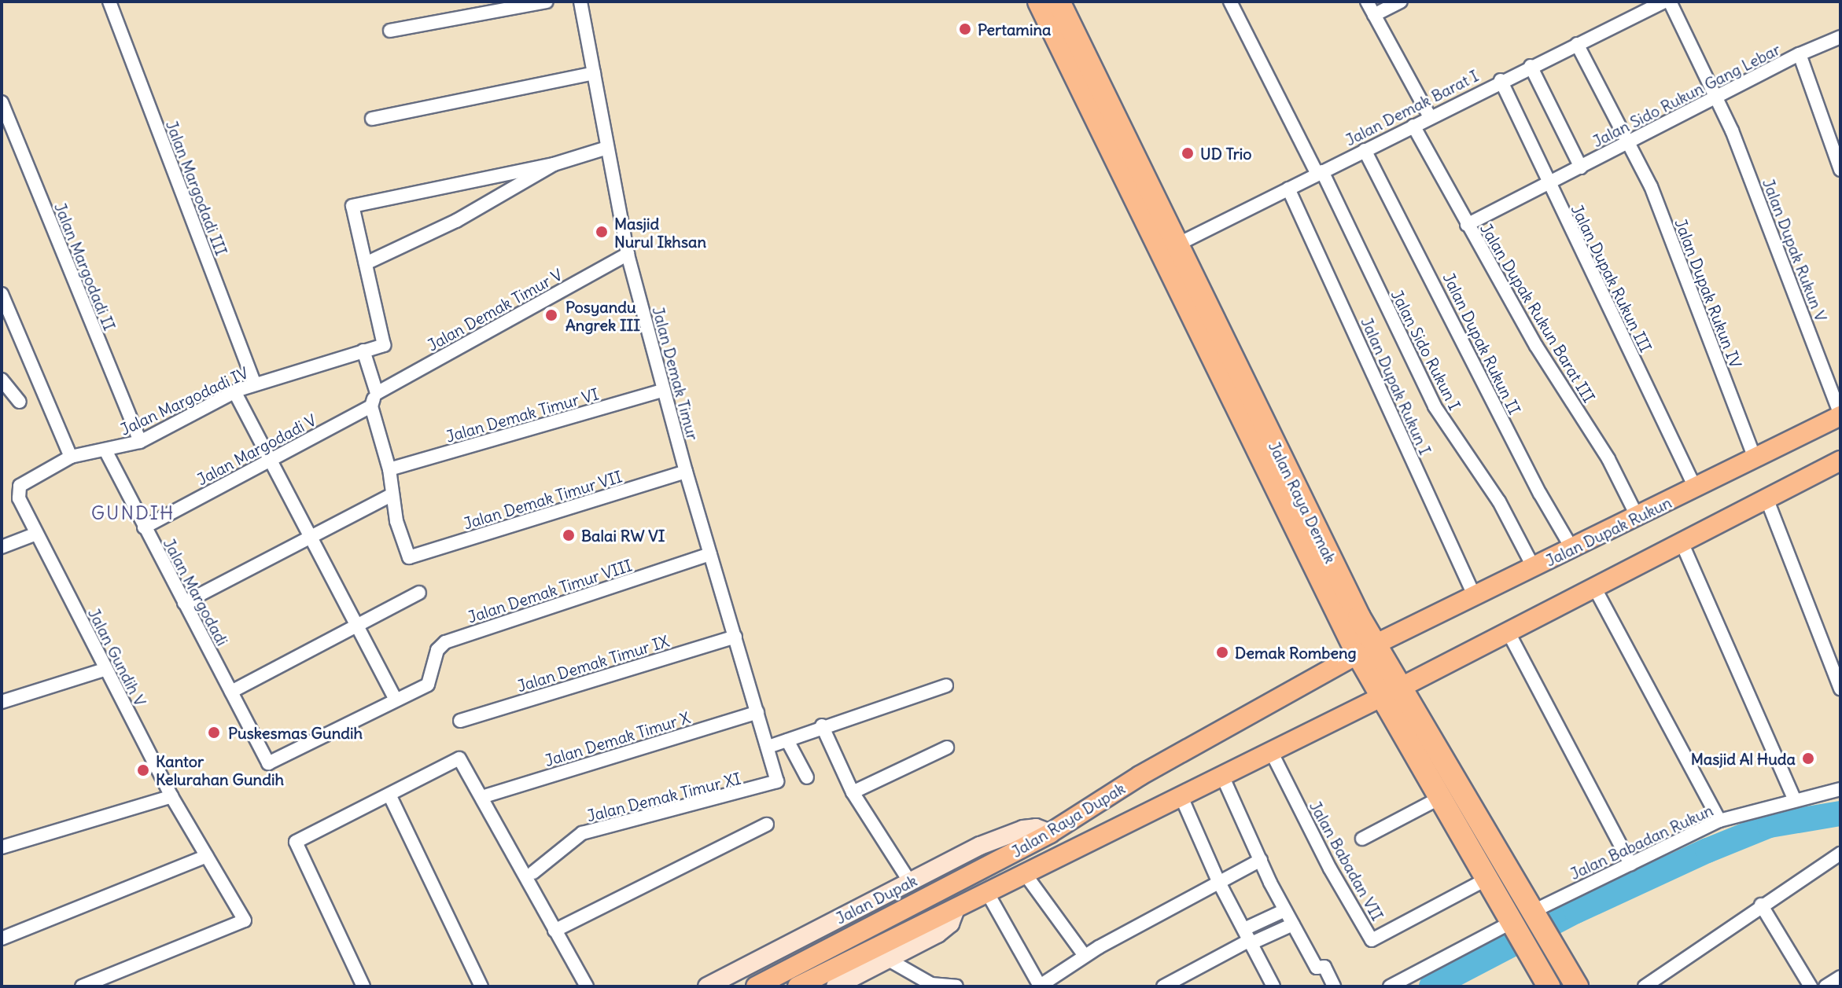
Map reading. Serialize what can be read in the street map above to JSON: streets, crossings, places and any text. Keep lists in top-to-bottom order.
{
  "streets": {
    "highway": ["Jalan Raya Demak"],
    "main road": ["Jalan Dupak Rukun", "Jalan Raya Dupak", "Jalan Dupak"],
    "street": [
      "Jalan Sido Rukun Gang Lebar",
      "Jalan Demak Barat I",
      "Jalan Margodadi III",
      "Jalan Dupak Rukun V",
      "Jalan Margodadi II",
      "Jalan Dupak Rukun III",
      "Jalan Dupak Rukun IV",
      "Jalan Demak Timur V",
      "Jalan Dupak Rukun Barat III",
      "Jalan Dupak Rukun II",
      "Jalan Sido Rukun I",
      "Jalan Demak Timur",
      "Jalan Dupak Rukun I",
      "Jalan Margodadi IV",
      "Jalan Demak Timur VI",
      "Jalan Margodadi V",
      "Jalan Demak Timur VII",
      "Jalan Demak Timur VIII",
      "Jalan Margodadi",
      "Jalan Gundih V",
      "Jalan Demak Timur IX",
      "Jalan Demak Timur X",
      "Jalan Demak Timur XI",
      "Jalan Babadan Rukun",
      "Jalan Babadan VII"
    ]
  },
  "crossings": [
    ["Jalan Sido Rukun Gang Lebar", "Jalan Dupak Rukun V"],
    ["Jalan Sido Rukun Gang Lebar", "Jalan Dupak Rukun III"],
    ["Jalan Sido Rukun Gang Lebar", "Jalan Dupak Rukun IV"],
    ["Jalan Sido Rukun Gang Lebar", "Jalan Dupak Rukun Barat III"],
    ["Jalan Demak Barat I", "Jalan Dupak Rukun III"],
    ["Jalan Demak Barat I", "Jalan Dupak Rukun IV"],
    ["Jalan Demak Barat I", "Jalan Dupak Rukun Barat III"],
    ["Jalan Demak Barat I", "Jalan Dupak Rukun II"],
    ["Jalan Demak Barat I", "Jalan Sido Rukun I"],
    ["Jalan Demak Barat I", "Jalan Dupak Rukun I"],
    ["Jalan Demak Barat I", "Jalan Raya Demak"],
    ["Jalan Margodadi III", "Jalan Margodadi IV"],
    ["Jalan Dupak Rukun V", "Jalan Dupak Rukun"],
    ["Jalan Margodadi II", "Jalan Margodadi IV"],
    ["Jalan Dupak Rukun III", "Jalan Dupak Rukun"],
    ["Jalan Dupak Rukun IV", "Jalan Dupak Rukun"],
    ["Jalan Demak Timur V", "Jalan Demak Timur"],
    ["Jalan Dupak Rukun Barat III", "Jalan Dupak Rukun"],
    ["Jalan Dupak Rukun II", "Jalan Dupak Rukun"],
    ["Jalan Sido Rukun I", "Jalan Dupak Rukun"],
    ["Jalan Demak Timur", "Jalan Demak Timur VI"],
    ["Jalan Demak Timur", "Jalan Demak Timur VII"],
    ["Jalan Demak Timur", "Jalan Demak Timur VIII"],
    ["Jalan Demak Timur", "Jalan Demak Timur IX"],
    ["Jalan Demak Timur", "Jalan Demak Timur X"],
    ["Jalan Demak Timur", "Jalan Demak Timur XI"],
    ["Jalan Dupak Rukun I", "Jalan Dupak Rukun"],
    ["Jalan Margodadi IV", "Jalan Margodadi"],
    ["Jalan Margodadi IV", "Jalan Gundih V"],
    ["Jalan Margodadi V", "Jalan Margodadi"],
    ["Jalan Raya Demak", "Jalan Dupak Rukun"],
    ["Jalan Raya Demak", "Jalan Raya Dupak"],
    ["Jalan Raya Demak", "Jalan Babadan Rukun"],
    ["Jalan Raya Demak", "Jalan Babadan VII"],
    ["Jalan Dupak Rukun", "Jalan Raya Dupak"],
    ["Jalan Demak Timur VIII", "Jalan Margodadi"],
    ["Jalan Margodadi", "Jalan Gundih V"],
    ["Jalan Raya Dupak", "Jalan Babadan VII"],
    ["Jalan Raya Dupak", "Jalan Dupak"]
  ],
  "districts": ["GUNDIH"],
  "places": [
    "Pertamina",
    "UD Trio",
    "Masjid Nurul Ikhsan",
    "Posyandu Angrek III",
    "Balai RW VI",
    "Demak Rombeng",
    "Puskesmas Gundih",
    "Masjid Al Huda",
    "Kantor Kelurahan Gundih"
  ]
}
